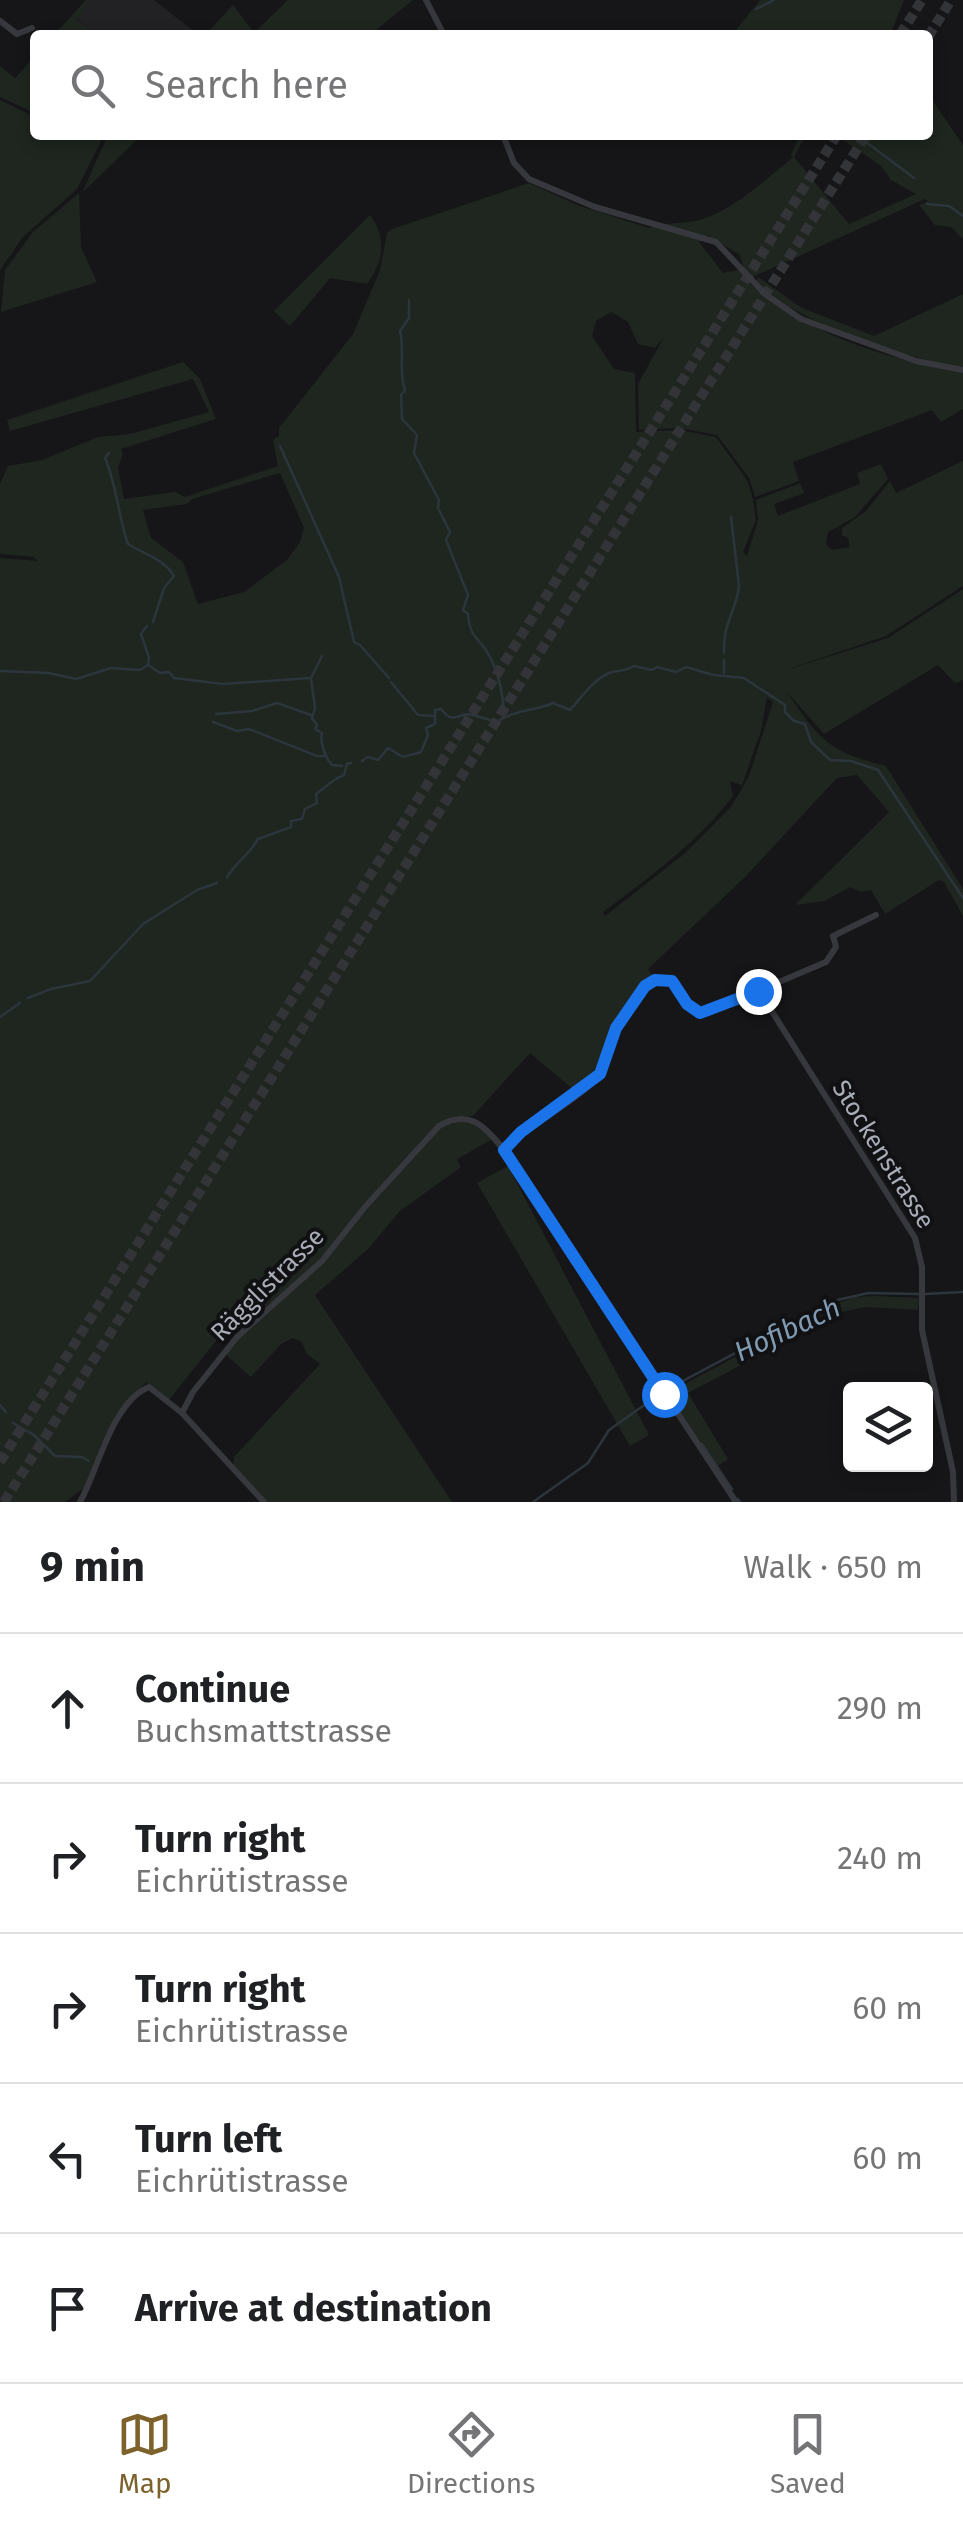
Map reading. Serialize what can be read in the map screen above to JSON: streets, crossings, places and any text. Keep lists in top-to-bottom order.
{
  "streets": {
    "street": ["Stockenstrasse", "Rägglistrasse"]
  },
  "water": ["Hofibach"],
  "page": {
    "search": "Search here",
    "heading": ["9 min", "Walk · 650 m"],
    "list": [
      ["Continue", "Buchsmattstrasse", "290 m"],
      ["Turn right", "Eichrütistrasse", "240 m"],
      ["Turn right", "Eichrütistrasse", "60 m"],
      ["Turn left", "Eichrütistrasse", "60 m"],
      "Arrive at destination"
    ],
    "nav": ["Map", "Directions", "Saved"]
  }
}
